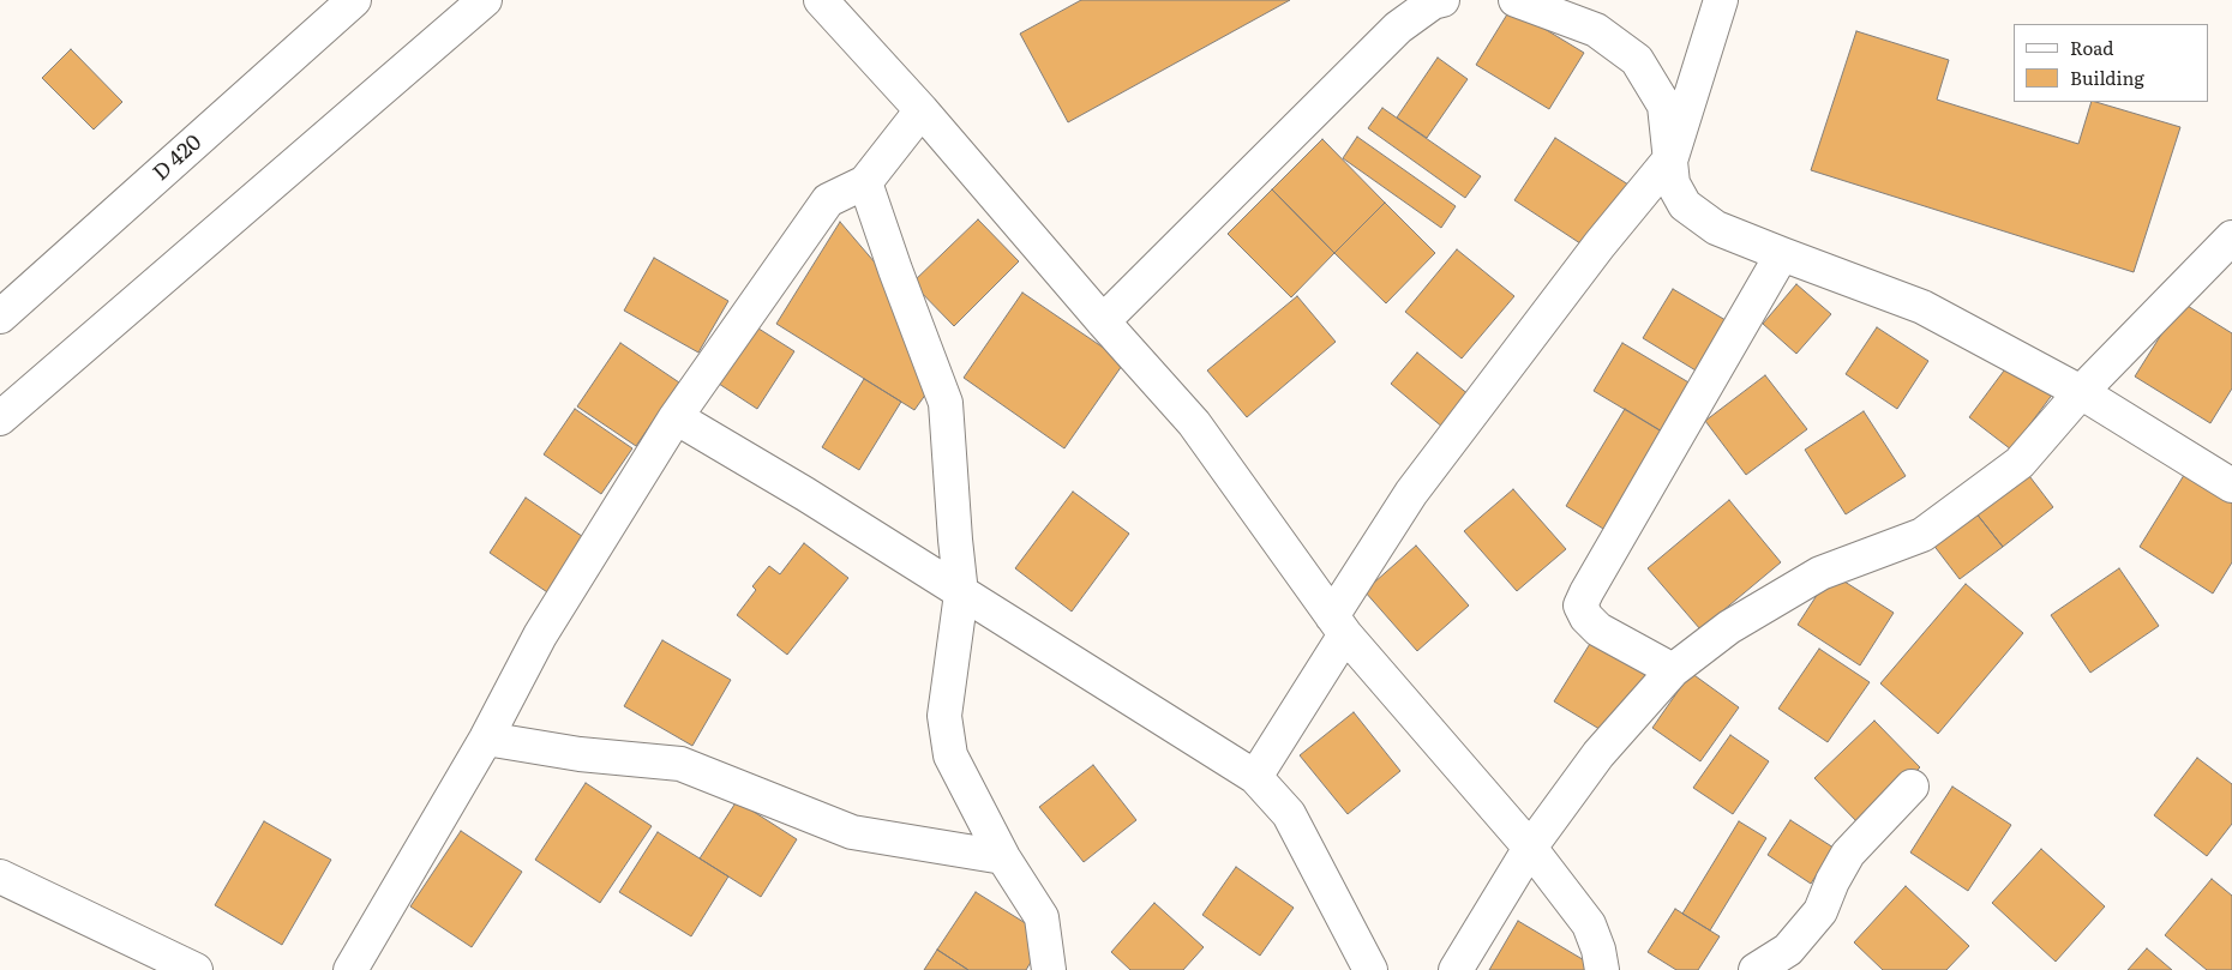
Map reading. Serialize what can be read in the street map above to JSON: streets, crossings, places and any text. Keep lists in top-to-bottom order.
{
  "streets": {
    "main road": ["D 420"]
  },
  "legend": ["Road", "Building"]
}
